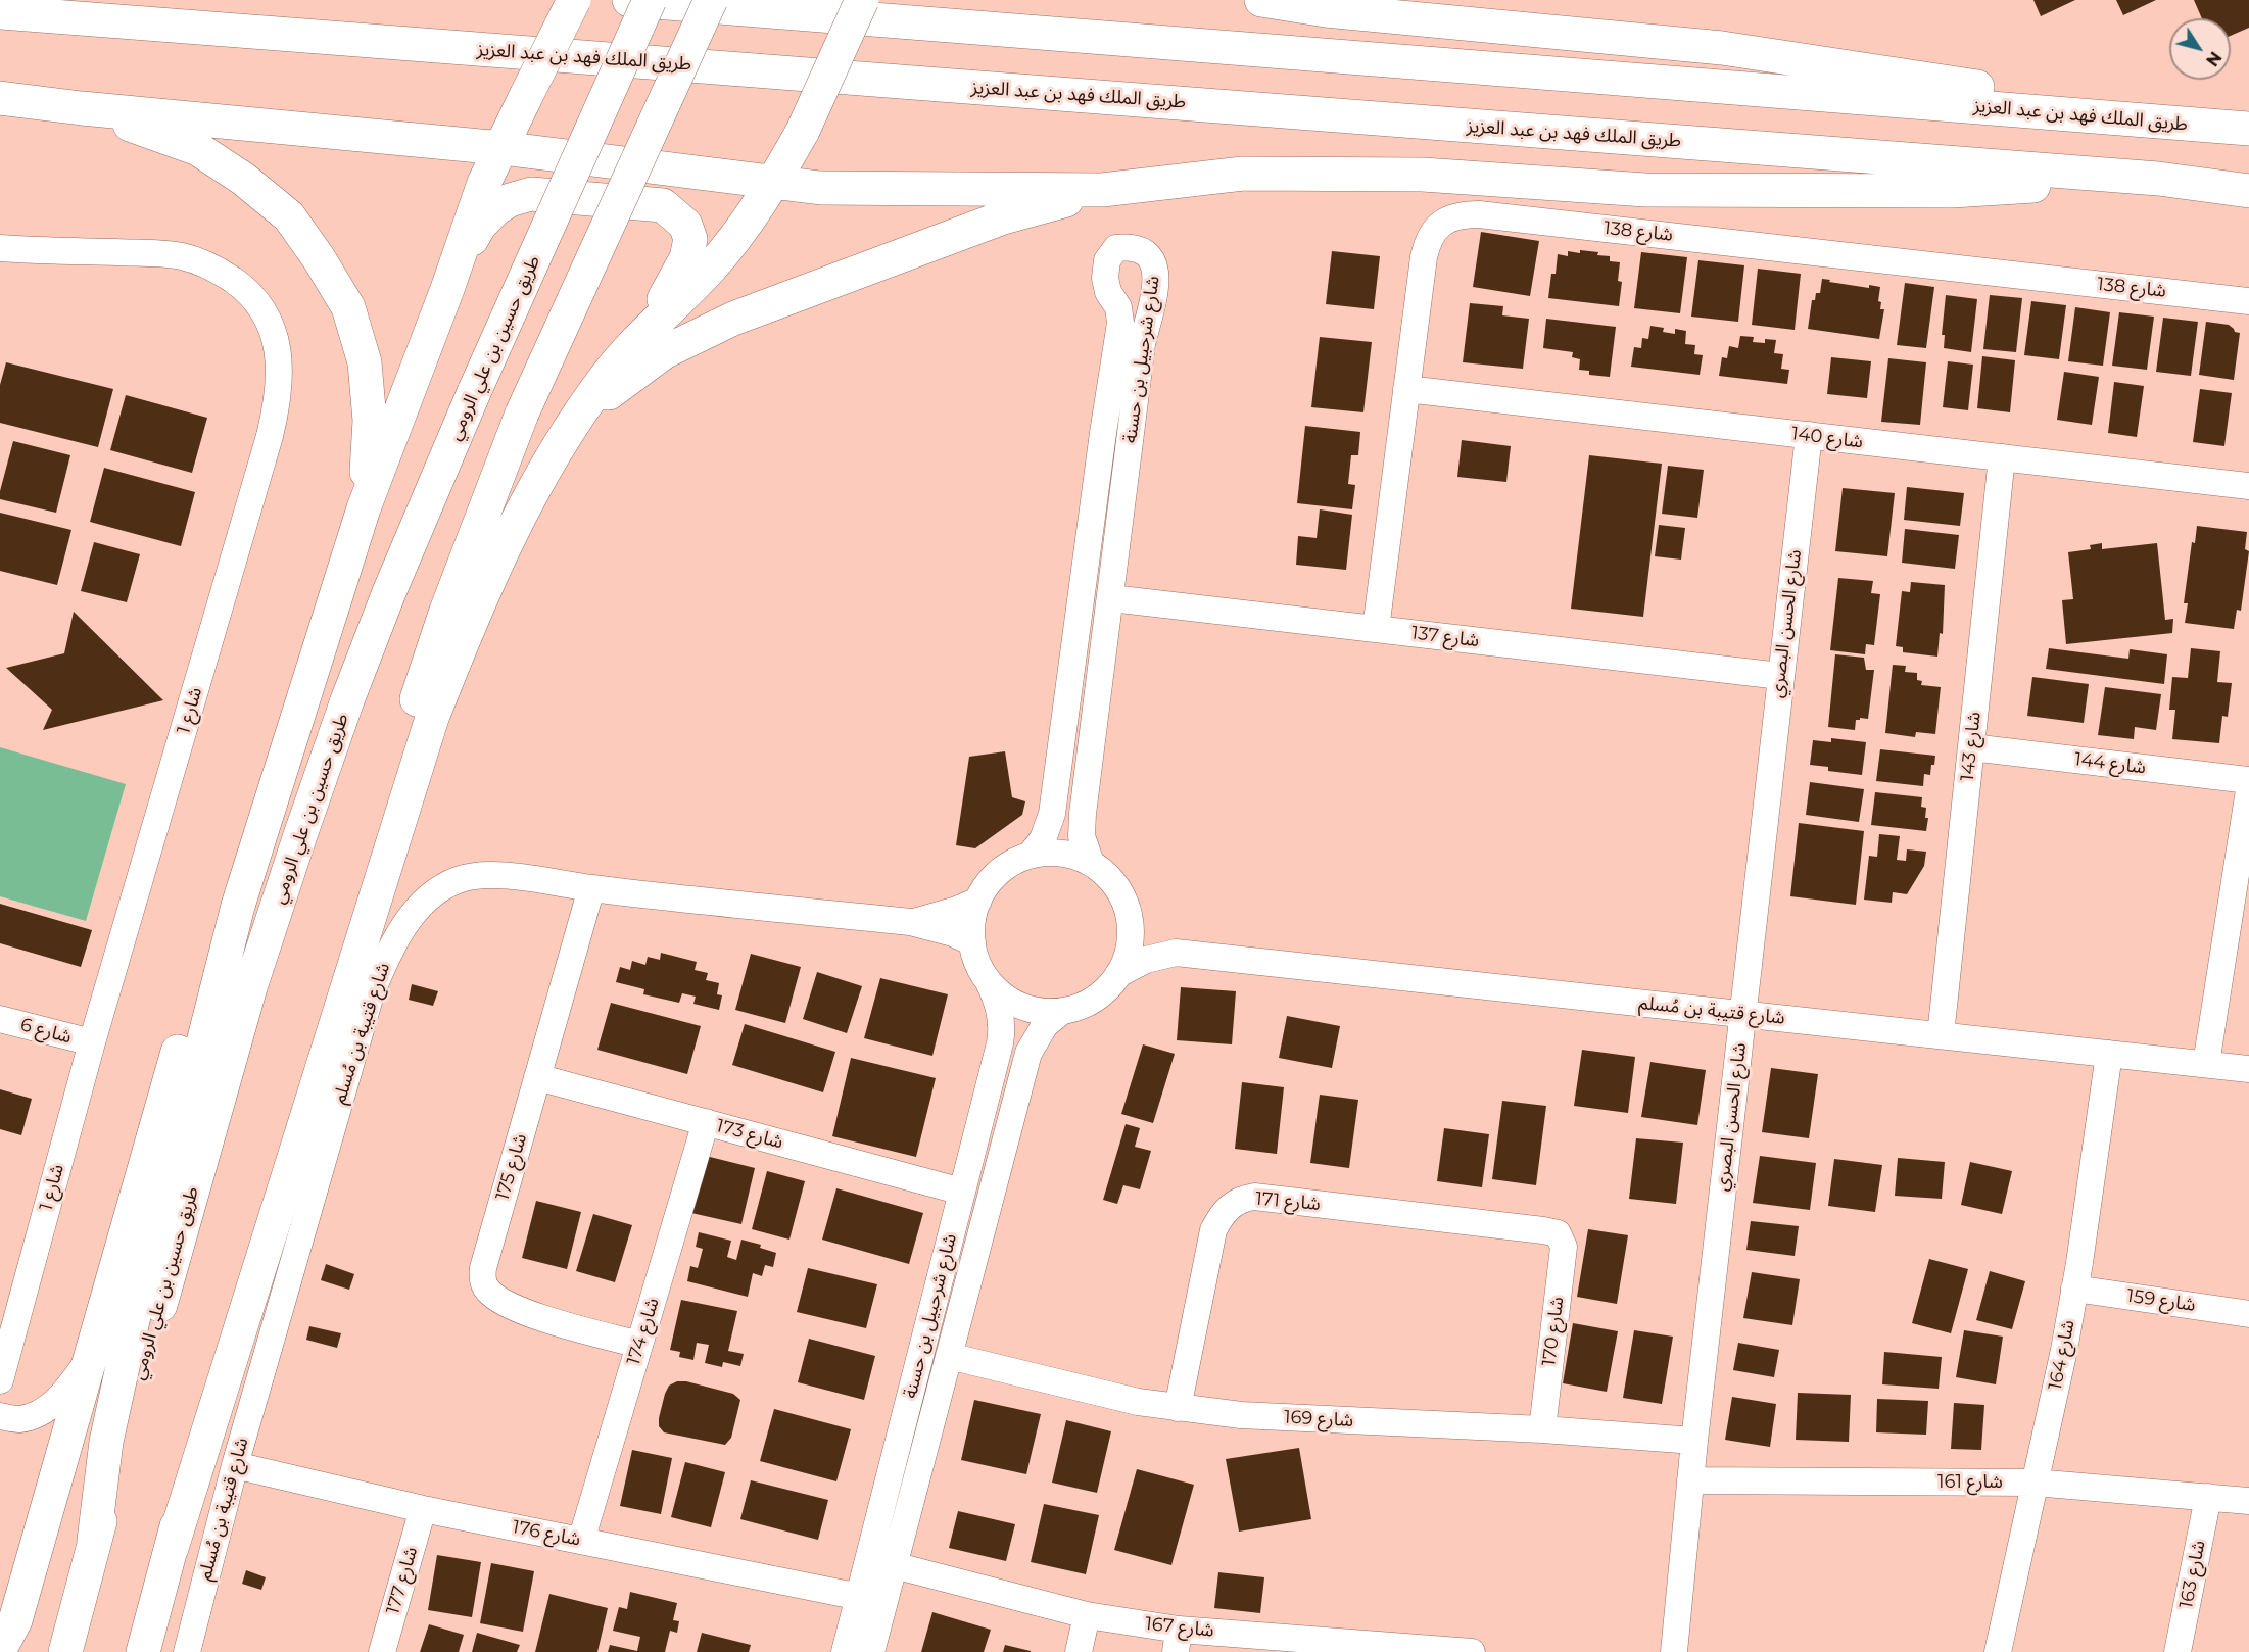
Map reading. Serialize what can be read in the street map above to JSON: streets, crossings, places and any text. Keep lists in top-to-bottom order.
{
  "streets": {
    "highway": ["طريق الملك فهد بن عبد العزيز", "طريق حسين بن علي الرومي"],
    "street": [
      "شارع 138",
      "شارع شرحبيل بن حسنة",
      "شارع 140",
      "شارع الحسن البصري",
      "شارع 137",
      "شارع 1",
      "شارع 143",
      "شارع 144",
      "شارع قتيبة بن مُسلم",
      "شارع 6",
      "شارع 173",
      "شارع 175",
      "شارع 171",
      "شارع 159",
      "شارع 174",
      "شارع 170",
      "شارع 164",
      "شارع 169",
      "شارع 161",
      "شارع 176",
      "شارع 163",
      "شارع 177",
      "شارع 167"
    ]
  },
  "crossings": [
    ["شارع 138", "شارع 140"],
    ["شارع 138", "شارع 137"],
    ["شارع شرحبيل بن حسنة", "شارع 137"],
    ["شارع شرحبيل بن حسنة", "شارع قتيبة بن مُسلم"],
    ["شارع شرحبيل بن حسنة", "شارع 173"],
    ["شارع شرحبيل بن حسنة", "شارع 169"],
    ["شارع شرحبيل بن حسنة", "شارع 176"],
    ["شارع شرحبيل بن حسنة", "شارع 167"],
    ["شارع 140", "شارع الحسن البصري"],
    ["شارع 140", "شارع 143"],
    ["شارع الحسن البصري", "شارع 137"],
    ["شارع الحسن البصري", "شارع قتيبة بن مُسلم"],
    ["شارع الحسن البصري", "شارع 169"],
    ["شارع الحسن البصري", "شارع 161"],
    ["شارع 1", "شارع 6"],
    ["شارع 143", "شارع 144"],
    ["شارع 143", "شارع قتيبة بن مُسلم"],
    ["شارع قتيبة بن مُسلم", "شارع 175"],
    ["شارع قتيبة بن مُسلم", "شارع 164"],
    ["شارع قتيبة بن مُسلم", "شارع 176"],
    ["شارع 173", "شارع 175"],
    ["شارع 173", "شارع 174"],
    ["شارع 175", "شارع 174"],
    ["شارع 171", "شارع 170"],
    ["شارع 171", "شارع 169"],
    ["شارع 159", "شارع 164"],
    ["شارع 174", "شارع 176"],
    ["شارع 170", "شارع 169"],
    ["شارع 164", "شارع 161"],
    ["شارع 161", "شارع 163"],
    ["شارع 176", "شارع 177"]
  ],
  "north": "bottom right"
}
